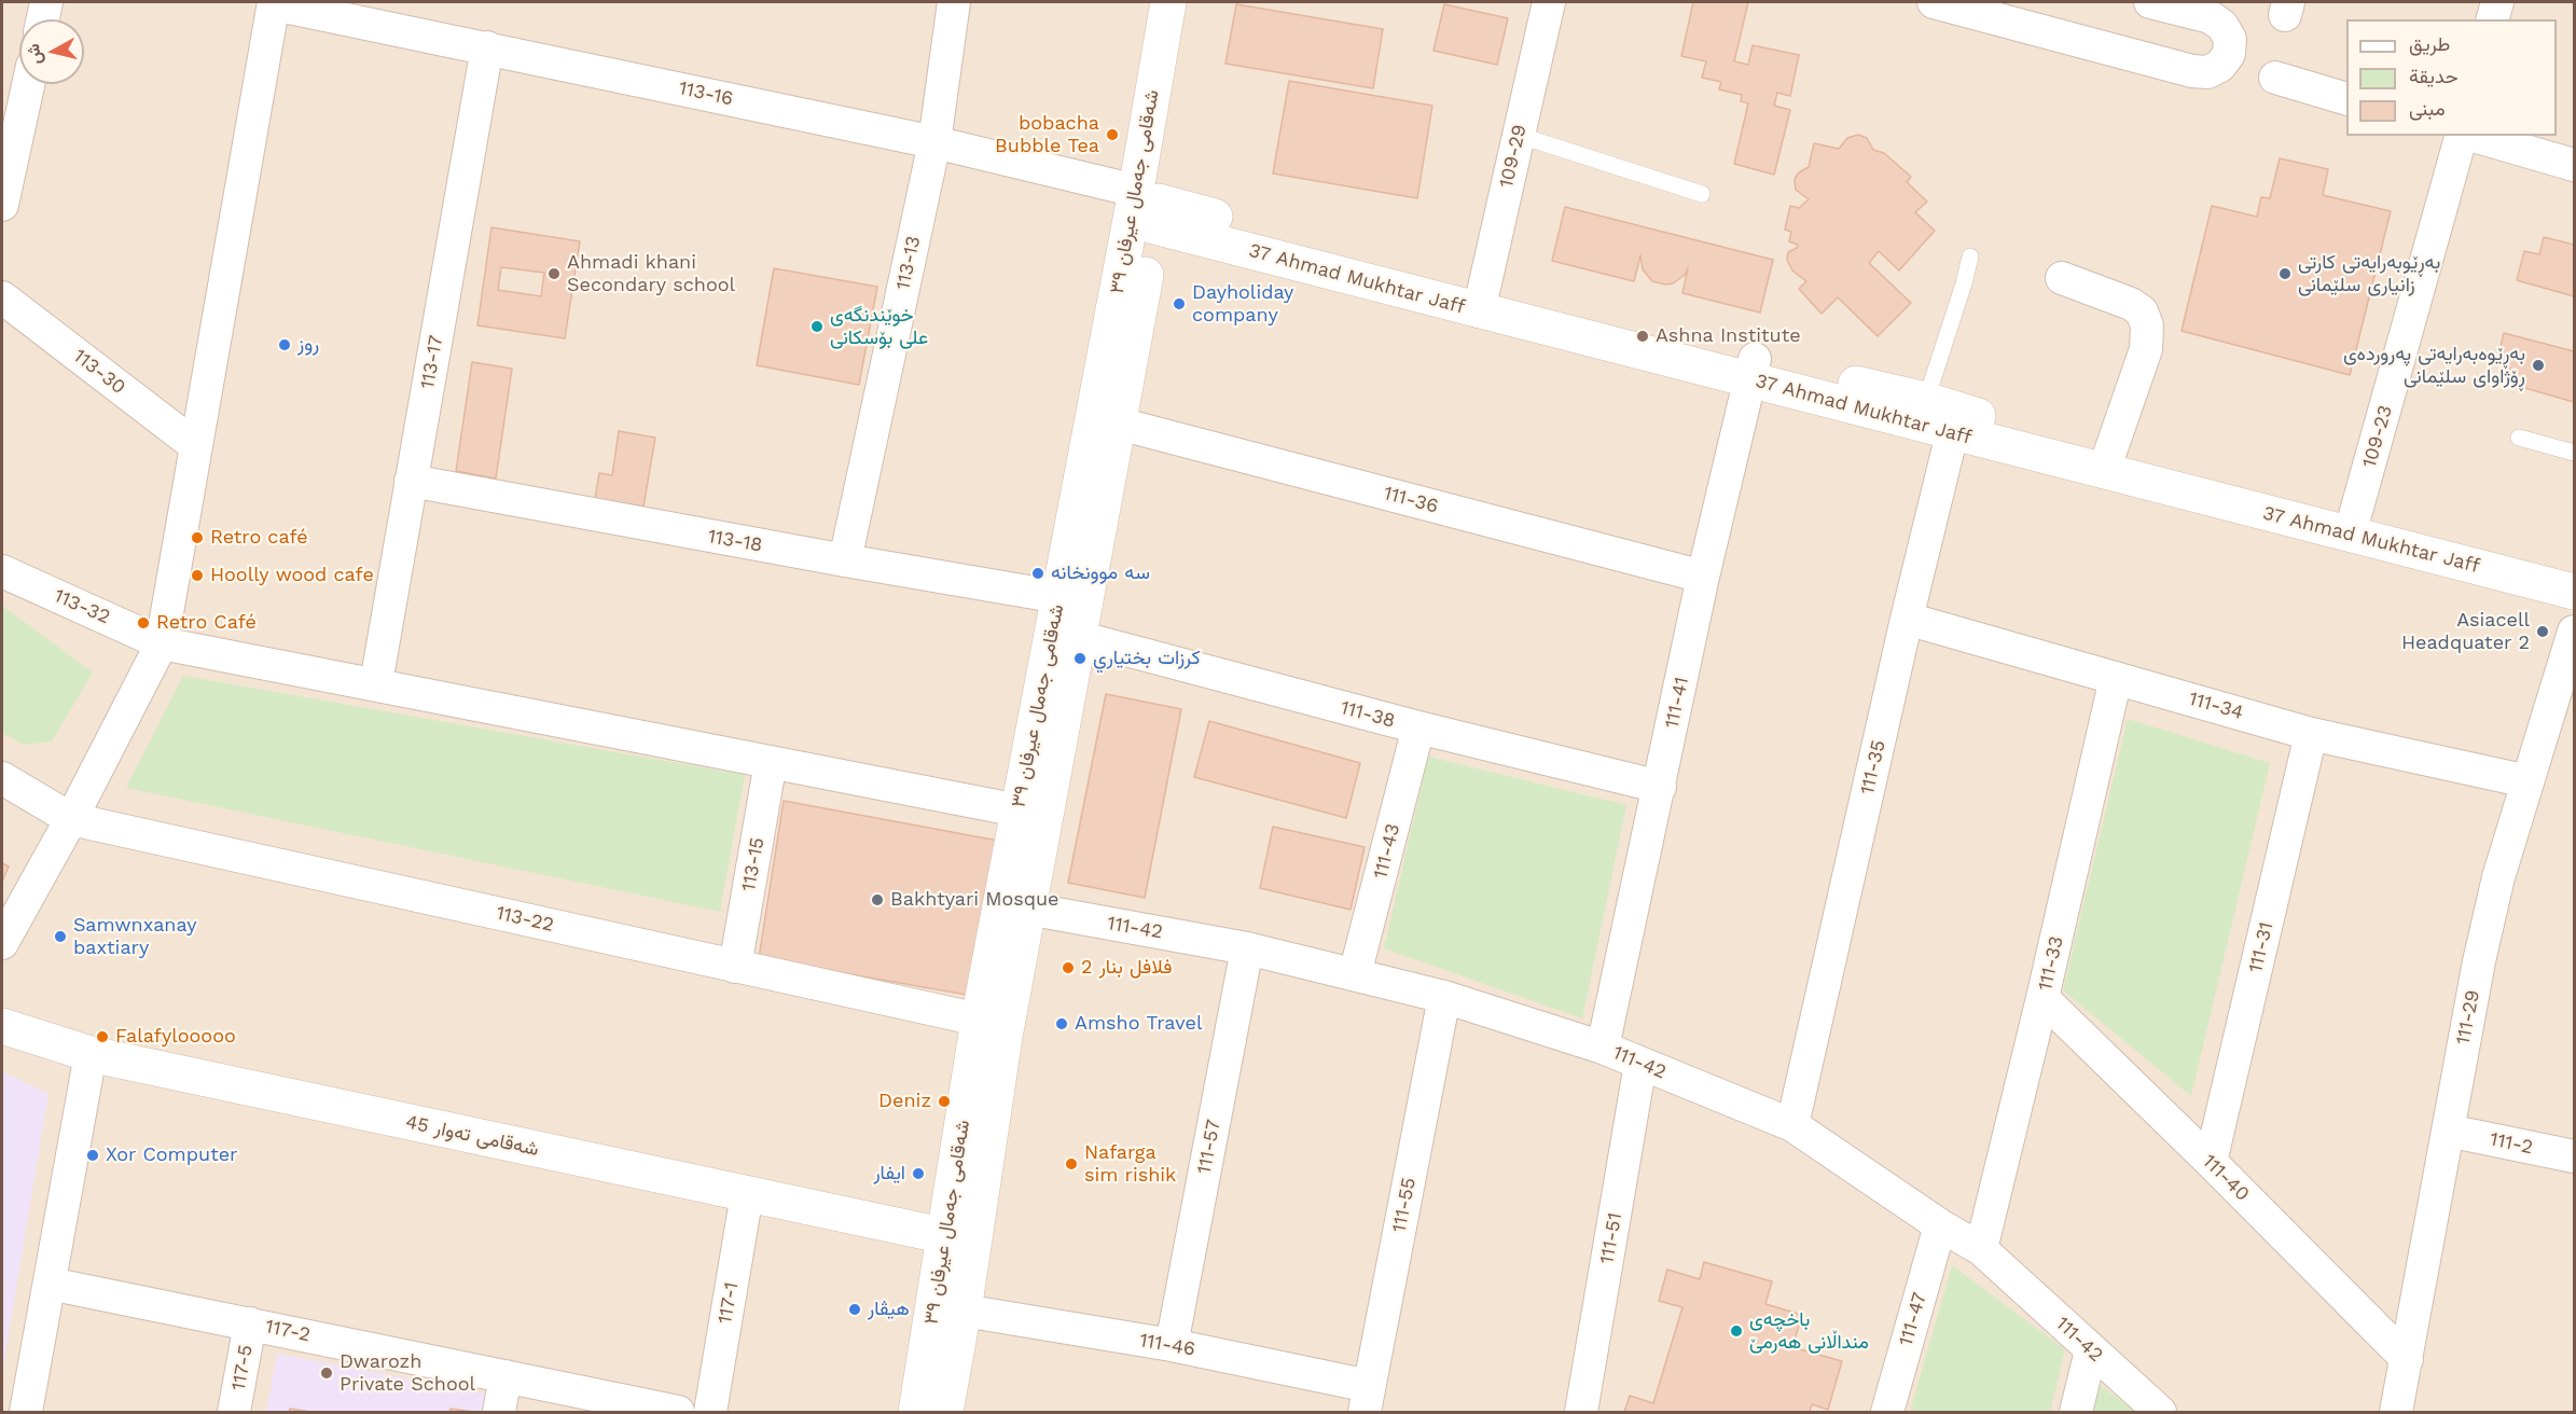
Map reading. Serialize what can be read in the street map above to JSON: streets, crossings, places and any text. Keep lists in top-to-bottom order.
{
  "streets": {
    "street": [
      "113-16",
      "109-29",
      "شەقامی جەمال عیرفان ٣٩",
      "113-13",
      "37 Ahmad Mukhtar Jaff",
      "113-17",
      "113-30",
      "109-23",
      "111-36",
      "113-18",
      "113-32",
      "111-41",
      "111-34",
      "111-38",
      "111-35",
      "111-43",
      "113-15",
      "113-22",
      "111-42",
      "111-31",
      "111-33",
      "111-29",
      "شەقامی تەوار 45",
      "111-2",
      "111-57",
      "111-40",
      "111-55",
      "111-51",
      "117-1",
      "111-47",
      "117-2",
      "111-46",
      "117-5"
    ]
  },
  "crossings": [
    ["113-16", "شەقامی جەمال عیرفان ٣٩"],
    ["113-16", "113-13"],
    ["113-16", "37 Ahmad Mukhtar Jaff"],
    ["113-16", "113-17"],
    ["109-29", "37 Ahmad Mukhtar Jaff"],
    ["شەقامی جەمال عیرفان ٣٩", "37 Ahmad Mukhtar Jaff"],
    ["شەقامی جەمال عیرفان ٣٩", "111-36"],
    ["شەقامی جەمال عیرفان ٣٩", "113-18"],
    ["شەقامی جەمال عیرفان ٣٩", "113-32"],
    ["شەقامی جەمال عیرفان ٣٩", "111-38"],
    ["شەقامی جەمال عیرفان ٣٩", "113-22"],
    ["شەقامی جەمال عیرفان ٣٩", "111-42"],
    ["شەقامی جەمال عیرفان ٣٩", "شەقامی تەوار 45"],
    ["شەقامی جەمال عیرفان ٣٩", "111-46"],
    ["113-13", "113-18"],
    ["37 Ahmad Mukhtar Jaff", "109-23"],
    ["37 Ahmad Mukhtar Jaff", "111-41"],
    ["37 Ahmad Mukhtar Jaff", "111-35"],
    ["113-17", "113-18"],
    ["111-36", "111-41"],
    ["113-32", "113-15"],
    ["111-41", "111-38"],
    ["111-41", "111-42"],
    ["111-34", "111-35"],
    ["111-34", "111-31"],
    ["111-34", "111-33"],
    ["111-34", "111-29"],
    ["111-38", "111-43"],
    ["111-35", "111-42"],
    ["111-43", "111-42"],
    ["113-15", "113-22"],
    ["111-42", "111-33"],
    ["111-42", "111-57"],
    ["111-42", "111-55"],
    ["111-42", "111-51"],
    ["111-42", "111-47"],
    ["111-31", "111-40"],
    ["111-33", "111-40"],
    ["111-29", "111-2"],
    ["111-29", "111-40"],
    ["شەقامی تەوار 45", "117-1"],
    ["111-57", "111-46"],
    ["111-55", "111-46"],
    ["117-2", "117-5"]
  ],
  "places": [
    "bobacha Bubble Tea",
    "Ahmadi khani Secondary school",
    "بەڕێوبەرایەتی کارتی زانیاری سلێمانی",
    "Dayholiday company",
    "خوێندنگەی علی بۆسکانی",
    "Ashna Institute",
    "روز",
    "بەڕێوەبەرایەتی پەروردەی ڕۆژاوای سلێمانی",
    "Retro café",
    "سه موونخانه",
    "Hoolly wood cafe",
    "Retro Café",
    "Asiacell Headquater 2",
    "كرزات بختياري",
    "Bakhtyari Mosque",
    "Samwnxanay baxtiary",
    "فلافل بنار 2",
    "Amsho Travel",
    "Falafylooooo",
    "Deniz",
    "Xor Computer",
    "Nafarga sim rishik",
    "ايفار",
    "هيڤار",
    "باخچەی منداڵانی هەرمێ",
    "Dwarozh Private School"
  ],
  "legend": ["طريق", "حديقة", "مبنى"],
  "north": "left"
}
